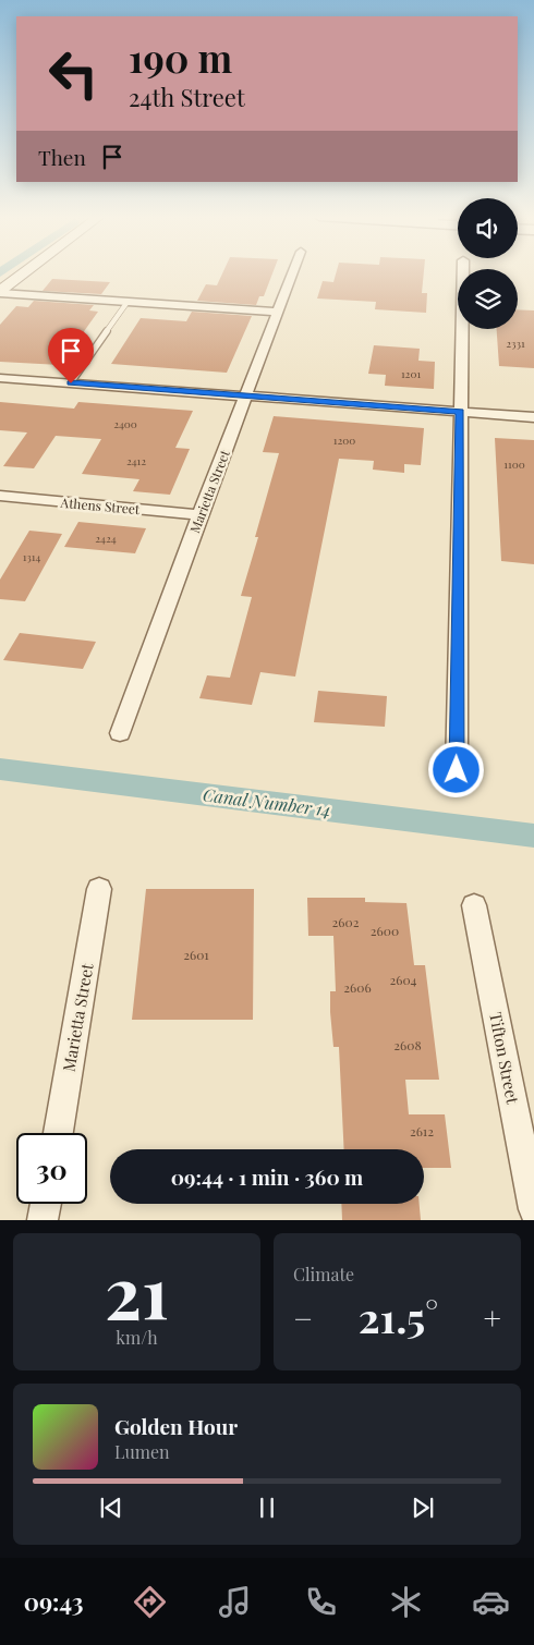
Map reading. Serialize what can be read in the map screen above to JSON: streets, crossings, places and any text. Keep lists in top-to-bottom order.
{
  "streets": {
    "street": ["Marietta Street", "Athens Street", "Tifton Street"]
  },
  "crossings": [
    ["Marietta Street", "Athens Street"]
  ],
  "water": ["Canal Number 14"],
  "house_numbers": [
    "2331",
    "1201",
    "2400",
    "1200",
    "2412",
    "1100",
    "2424",
    "1314",
    "2602",
    "2600",
    "2601",
    "2604",
    "2606",
    "2608",
    "2612"
  ],
  "page": {
    "turn": ["190 m", "24th Street"],
    "then": "Then",
    "limit": "30",
    "trip": "09:44 · 1 min · 360 m",
    "tile": [
      ["21", "km/h"],
      "Climate"
    ],
    "heat": ["−", "21.5°", "+"],
    "song": ["Golden Hour", "Lumen"],
    "tabs": "09:43"
  }
}
